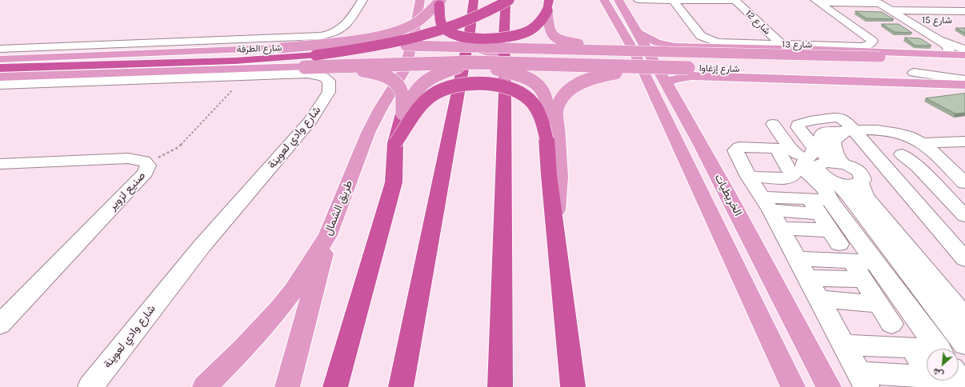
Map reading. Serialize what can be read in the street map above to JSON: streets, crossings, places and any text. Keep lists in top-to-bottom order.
{
  "streets": {
    "main road": [
      "شارع الطرفة",
      "شارع إزغاوا",
      "الخريطيات",
      "طريق الشمال"
    ],
    "street": [
      "شارع 15",
      "شارع 12",
      "شارع 13",
      "شارع وادي لعوينة",
      "صنيع لزوير"
    ]
  },
  "crossings": [
    ["شارع 12", "شارع 13"],
    ["شارع 12", "الخريطيات"],
    ["شارع 13", "الخريطيات"],
    ["شارع الطرفة", "شارع إزغاوا"]
  ],
  "north": "bottom left"
}
